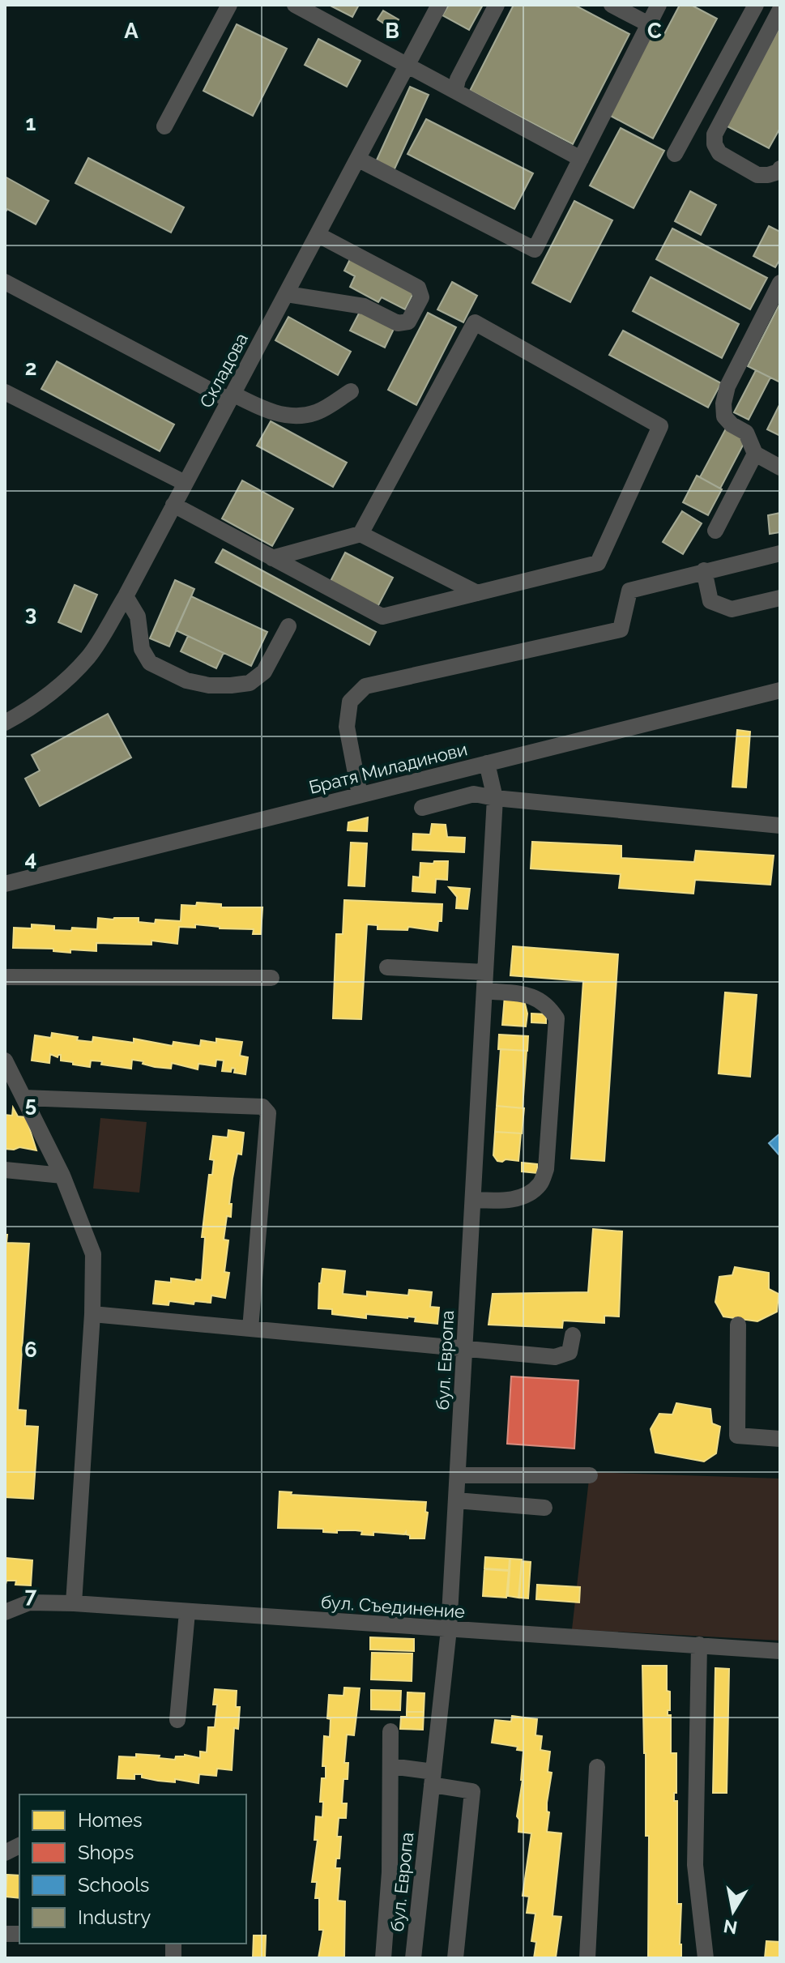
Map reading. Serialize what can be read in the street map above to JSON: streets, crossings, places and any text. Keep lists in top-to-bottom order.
{
  "streets": {
    "street": [
      "Складова",
      "Братя Миладинови",
      "бул. Европа",
      "бул. Съединение"
    ]
  },
  "crossings": [
    ["Братя Миладинови", "бул. Европа"],
    ["бул. Европа", "бул. Съединение"]
  ],
  "legend": [
    "Homes",
    "Shops",
    "Schools",
    "Industry"
  ],
  "north": "bottom",
  "grid": {
    "columns": ["A", "B", "C"],
    "rows": [
      "1",
      "2",
      "3",
      "4",
      "5",
      "6",
      "7"
    ]
  }
}
